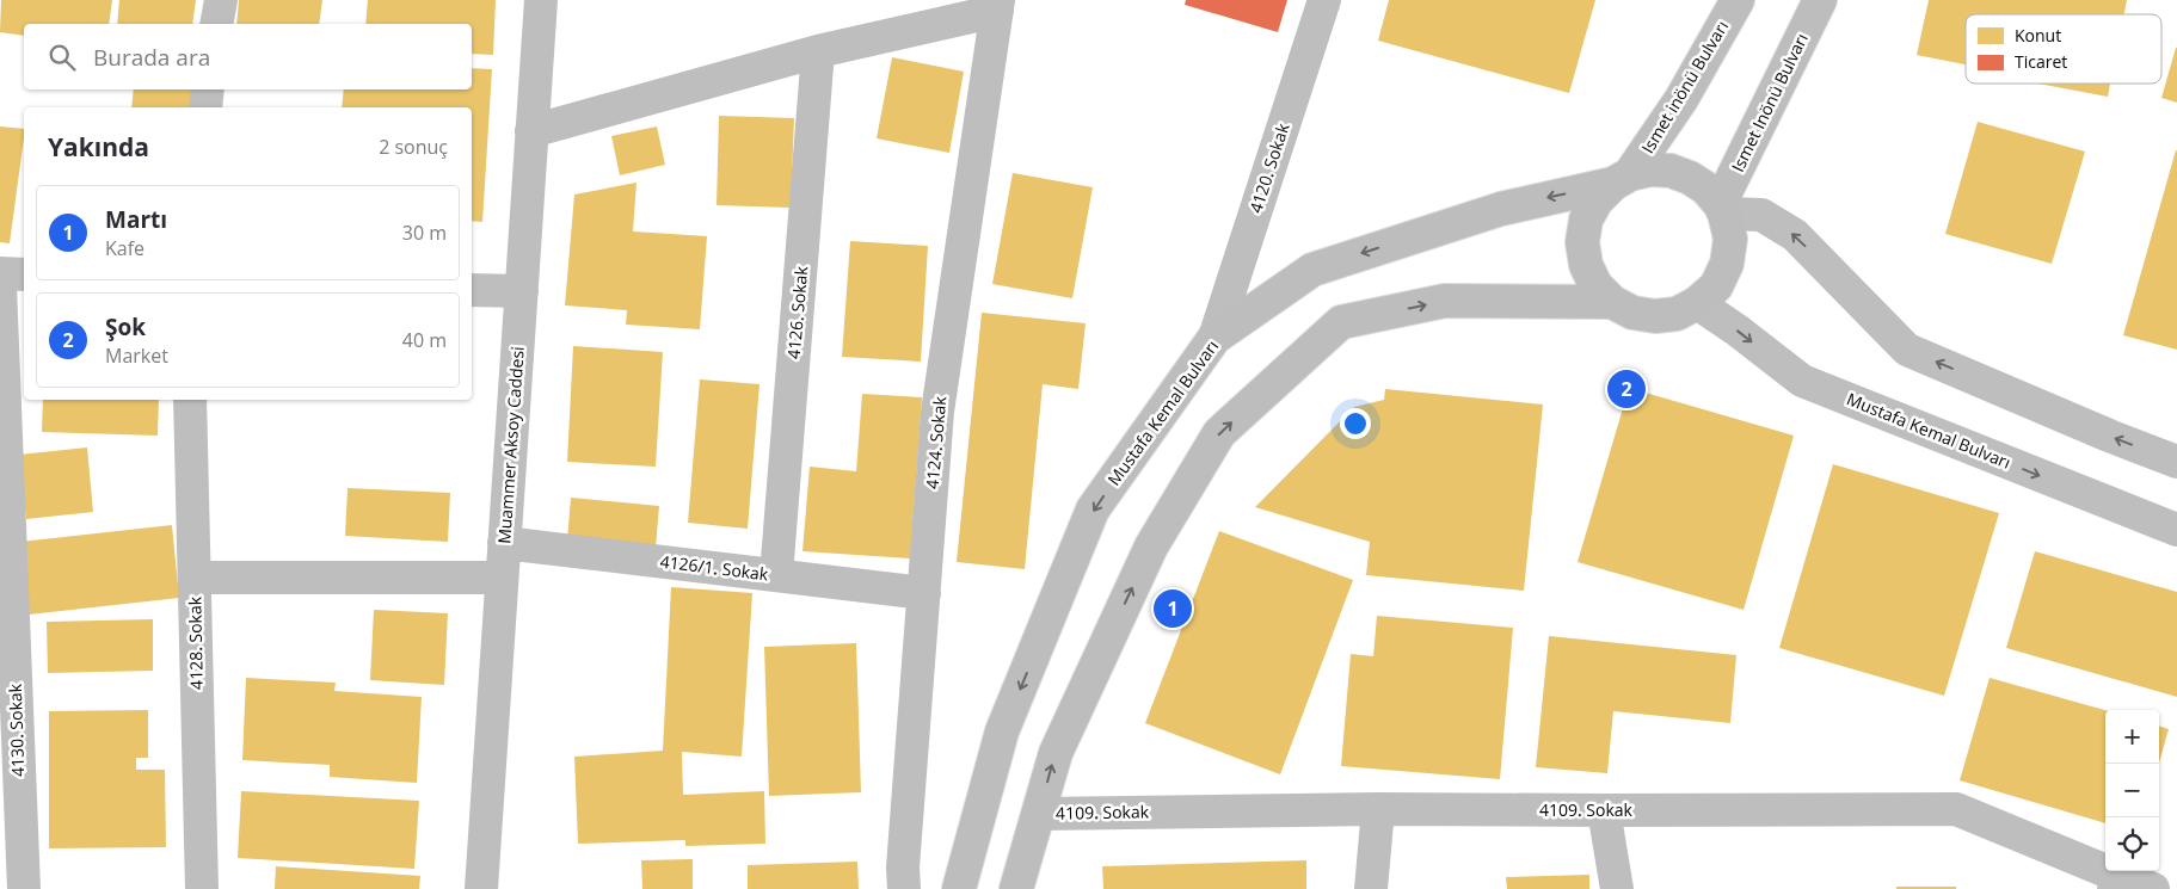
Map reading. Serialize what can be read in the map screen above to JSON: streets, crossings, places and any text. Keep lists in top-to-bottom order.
{
  "streets": {
    "main road": ["Ismet inönü Bulvarı", "Ismet Inönü Bulvarı", "Mustafa Kemal Bulvarı"],
    "street": [
      "4120. Sokak",
      "4126. Sokak",
      "4124. Sokak",
      "Muammer Aksoy Caddesi",
      "4126/1. Sokak",
      "4128. Sokak",
      "4130. Sokak",
      "4109. Sokak"
    ]
  },
  "crossings": [
    ["Ismet inönü Bulvarı", "Ismet Inönü Bulvarı"],
    ["Ismet inönü Bulvarı", "Mustafa Kemal Bulvarı"],
    ["Ismet Inönü Bulvarı", "Mustafa Kemal Bulvarı"],
    ["4120. Sokak", "Mustafa Kemal Bulvarı"],
    ["4126. Sokak", "4126/1. Sokak"],
    ["4124. Sokak", "4126/1. Sokak"],
    ["Muammer Aksoy Caddesi", "4126/1. Sokak"]
  ],
  "legend": ["Konut", "Ticaret"],
  "page": {
    "search": "Burada ara",
    "heading": ["Yakında", "2 sonuç"],
    "list": [
      {
        "mark": "1",
        "name": "Martı",
        "note": "Kafe",
        "value": "30 m"
      },
      {
        "mark": "2",
        "name": "Şok",
        "note": "Market",
        "value": "40 m"
      }
    ],
    "pins": ["2", "1"],
    "map_buttons": ["+", "−"]
  }
}
